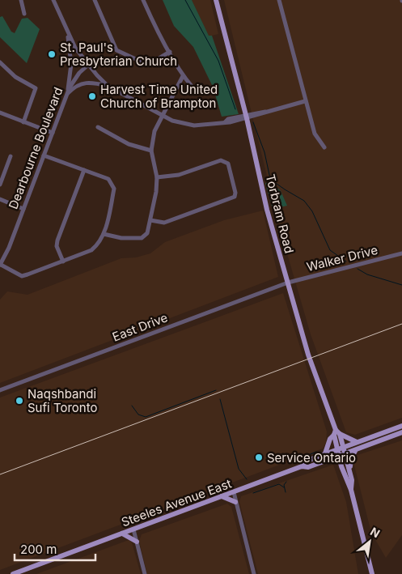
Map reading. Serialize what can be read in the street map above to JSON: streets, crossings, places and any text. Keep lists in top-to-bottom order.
{
  "streets": {
    "main road": ["Torbram Road", "Steeles Avenue East"],
    "street": ["Dearbourne Boulevard", "Walker Drive", "East Drive"]
  },
  "crossings": [
    ["Torbram Road", "Walker Drive"],
    ["Torbram Road", "East Drive"],
    ["Torbram Road", "Steeles Avenue East"],
    ["Walker Drive", "East Drive"]
  ],
  "places": [
    "St. Paul's Presbyterian Church",
    "Harvest Time United Church of Brampton",
    "Naqshbandi Sufi Toronto",
    "Service Ontario"
  ],
  "scale_bar": "200 m",
  "north": "top right"
}
